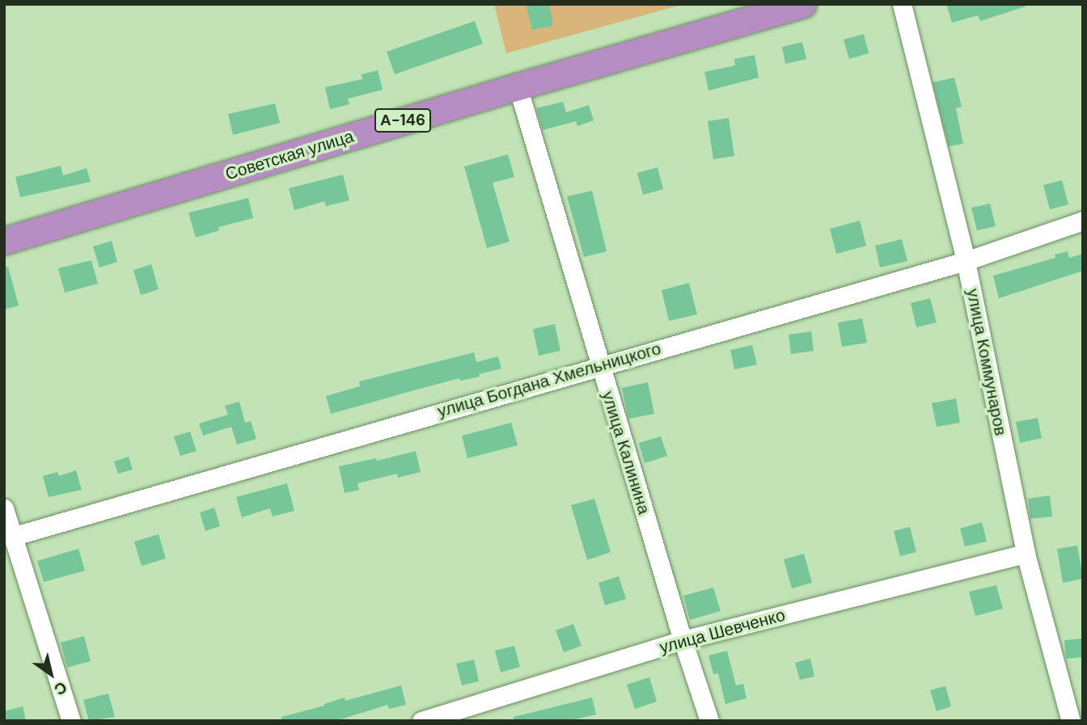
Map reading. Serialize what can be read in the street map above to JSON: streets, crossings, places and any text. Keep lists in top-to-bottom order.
{
  "streets": {
    "highway": ["А-146", "Советская улица"],
    "street": [
      "улица Коммунаров",
      "улица Богдана Хмельницкого",
      "улица Калинина",
      "улица Шевченко"
    ]
  },
  "crossings": [
    ["Советская улица", "улица Калинина"],
    ["улица Коммунаров", "улица Богдана Хмельницкого"],
    ["улица Коммунаров", "улица Шевченко"],
    ["улица Богдана Хмельницкого", "улица Калинина"],
    ["улица Калинина", "улица Шевченко"]
  ],
  "north": "bottom right"
}
